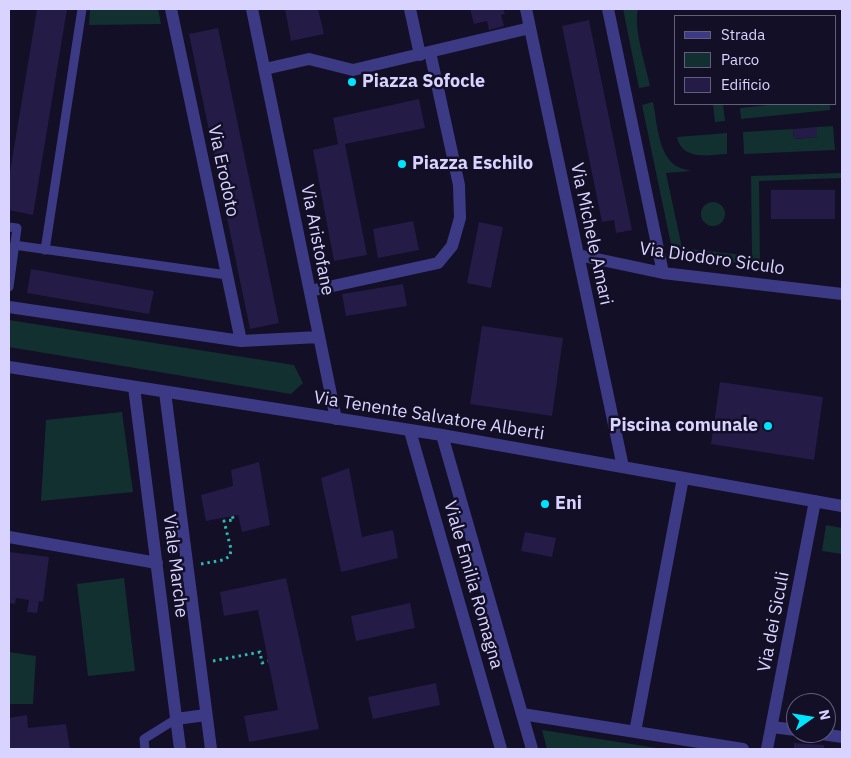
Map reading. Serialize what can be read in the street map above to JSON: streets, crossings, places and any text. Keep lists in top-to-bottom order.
{
  "streets": {
    "street": [
      "Via Erodoto",
      "Via Michele Amari",
      "Via Aristofane",
      "Via Diodoro Siculo",
      "Via Tenente Salvatore Alberti",
      "Viale Marche",
      "Viale Emilia Romagna",
      "Via dei Siculi"
    ]
  },
  "crossings": [
    ["Via Michele Amari", "Via Diodoro Siculo"],
    ["Via Michele Amari", "Via Tenente Salvatore Alberti"],
    ["Via Aristofane", "Via Tenente Salvatore Alberti"],
    ["Via Tenente Salvatore Alberti", "Viale Marche"],
    ["Via Tenente Salvatore Alberti", "Viale Emilia Romagna"],
    ["Via Tenente Salvatore Alberti", "Via dei Siculi"]
  ],
  "places": [
    "Piazza Sofocle",
    "Piazza Eschilo",
    "Piscina comunale",
    "Eni"
  ],
  "legend": ["Strada", "Parco", "Edificio"],
  "north": "right"
}
